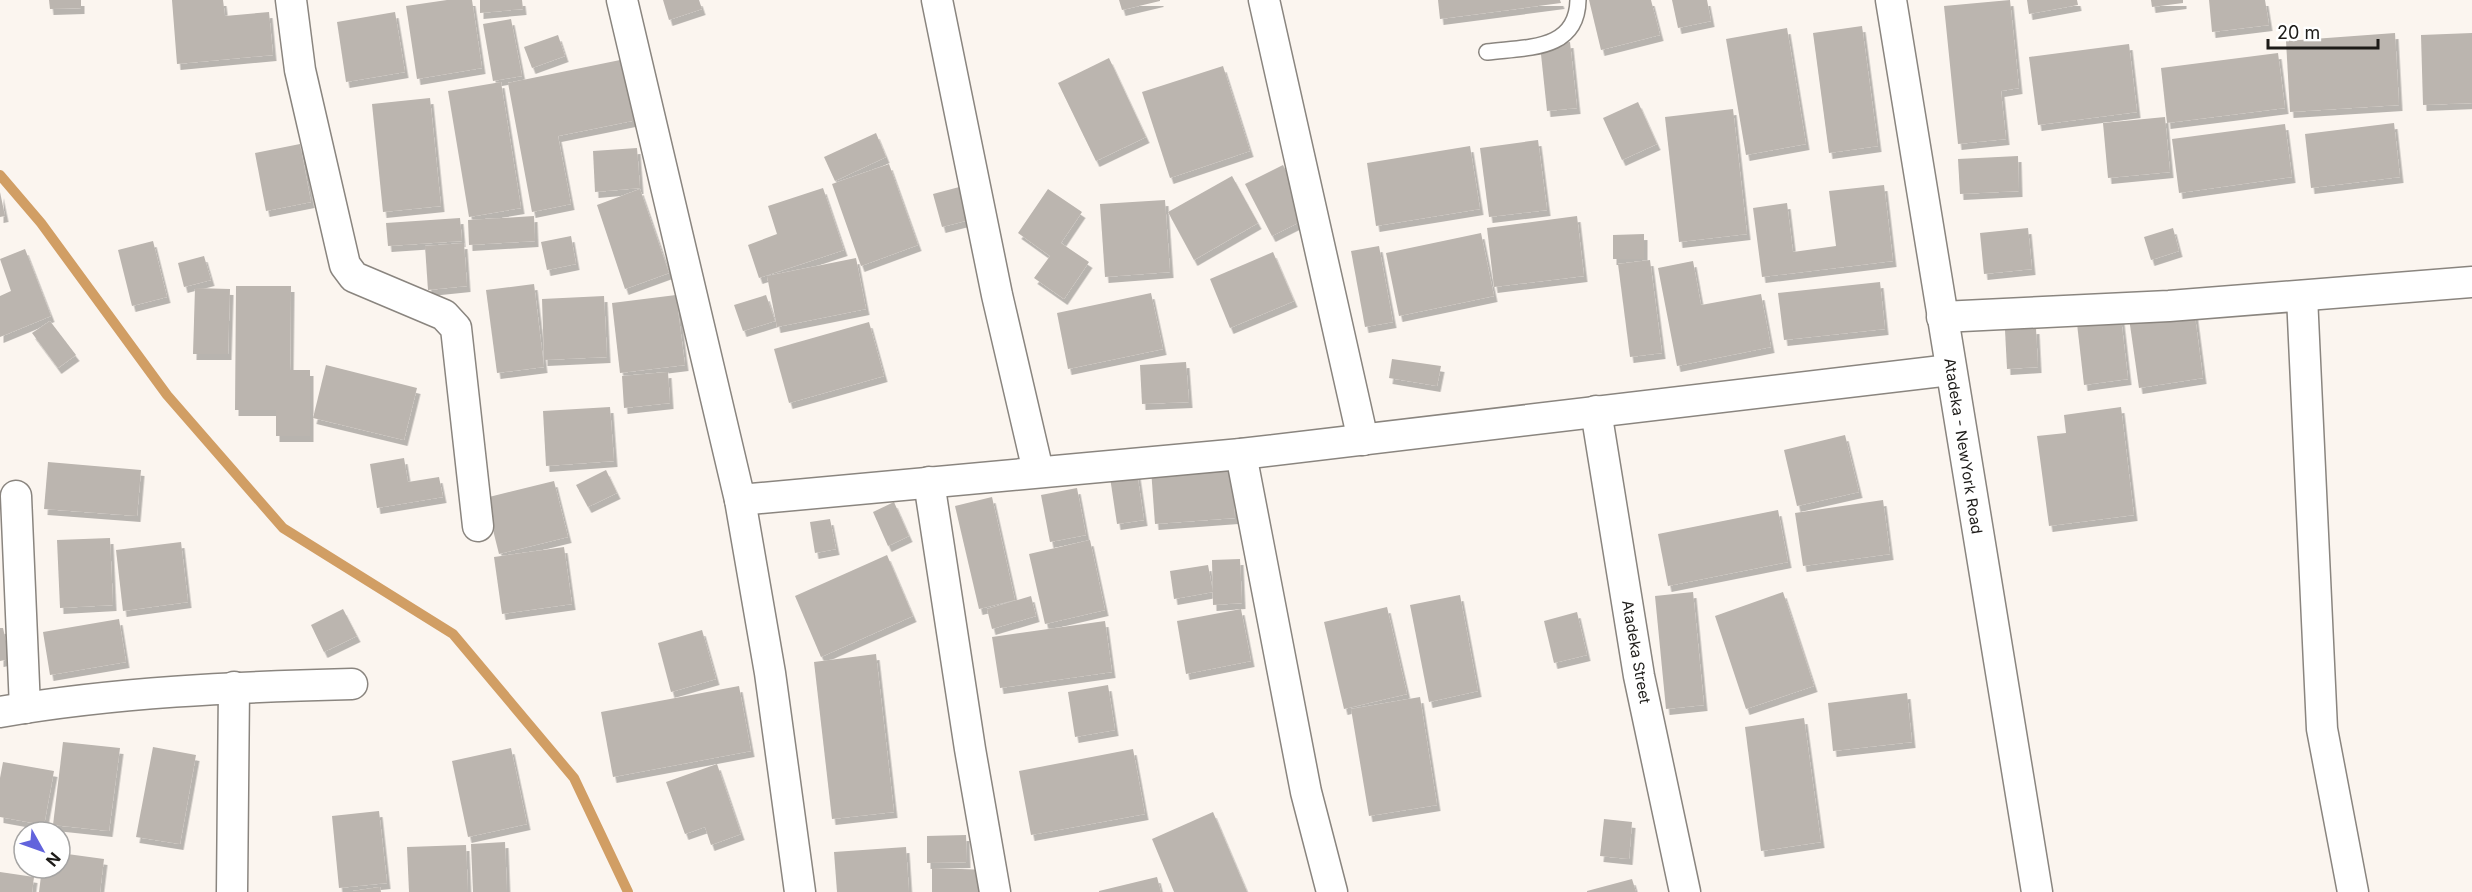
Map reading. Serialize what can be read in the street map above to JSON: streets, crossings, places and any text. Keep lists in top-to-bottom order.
{
  "streets": {
    "street": ["Atadeka - NewYork Road", "Atadeka Street"]
  },
  "scale_bar": "20 m",
  "north": "bottom right"
}
